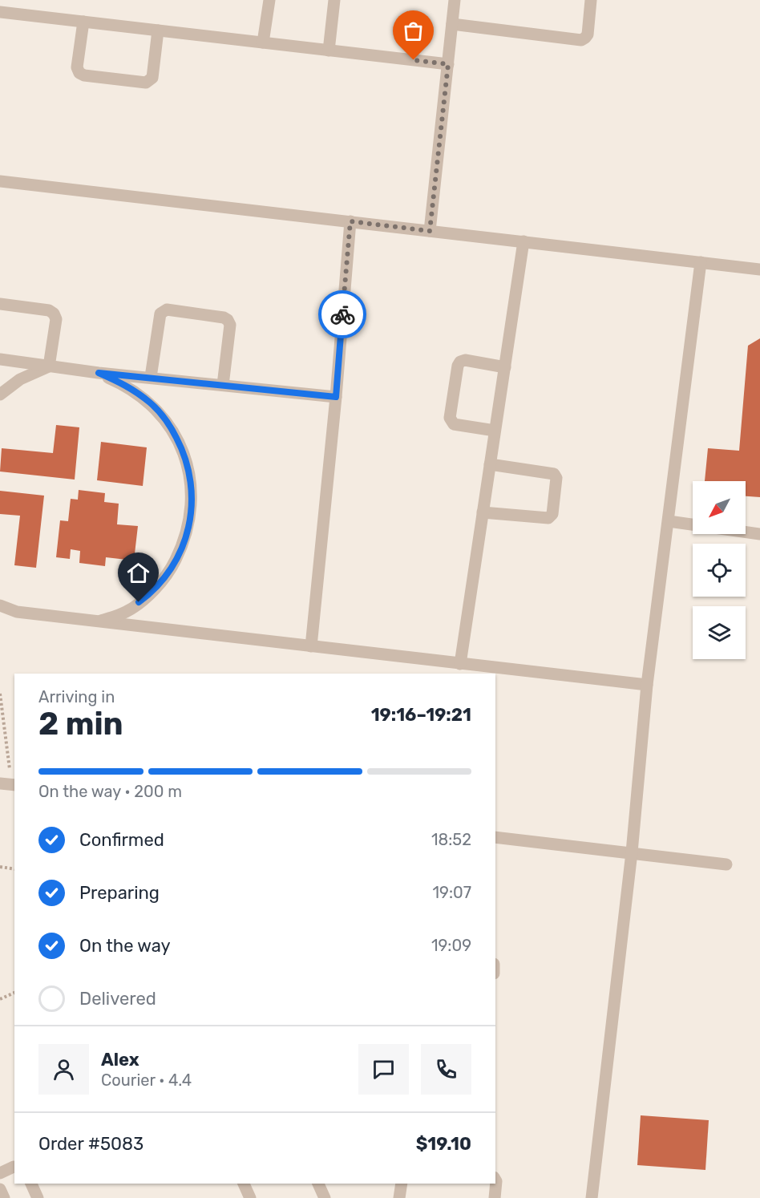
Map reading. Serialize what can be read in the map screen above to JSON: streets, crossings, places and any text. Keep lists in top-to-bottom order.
{
  "north": "bottom left",
  "page": {
    "heading": ["2 min", "Arriving in", "19:16–19:21"],
    "panel": [
      "Alex",
      "Courier · 4.4",
      "Order #5083",
      "$19.10"
    ],
    "bar": "On the way · 200 m",
    "list": [
      ["Confirmed", "18:52"],
      ["Preparing", "19:07"],
      ["On the way", "19:09"],
      "Delivered"
    ]
  }
}
